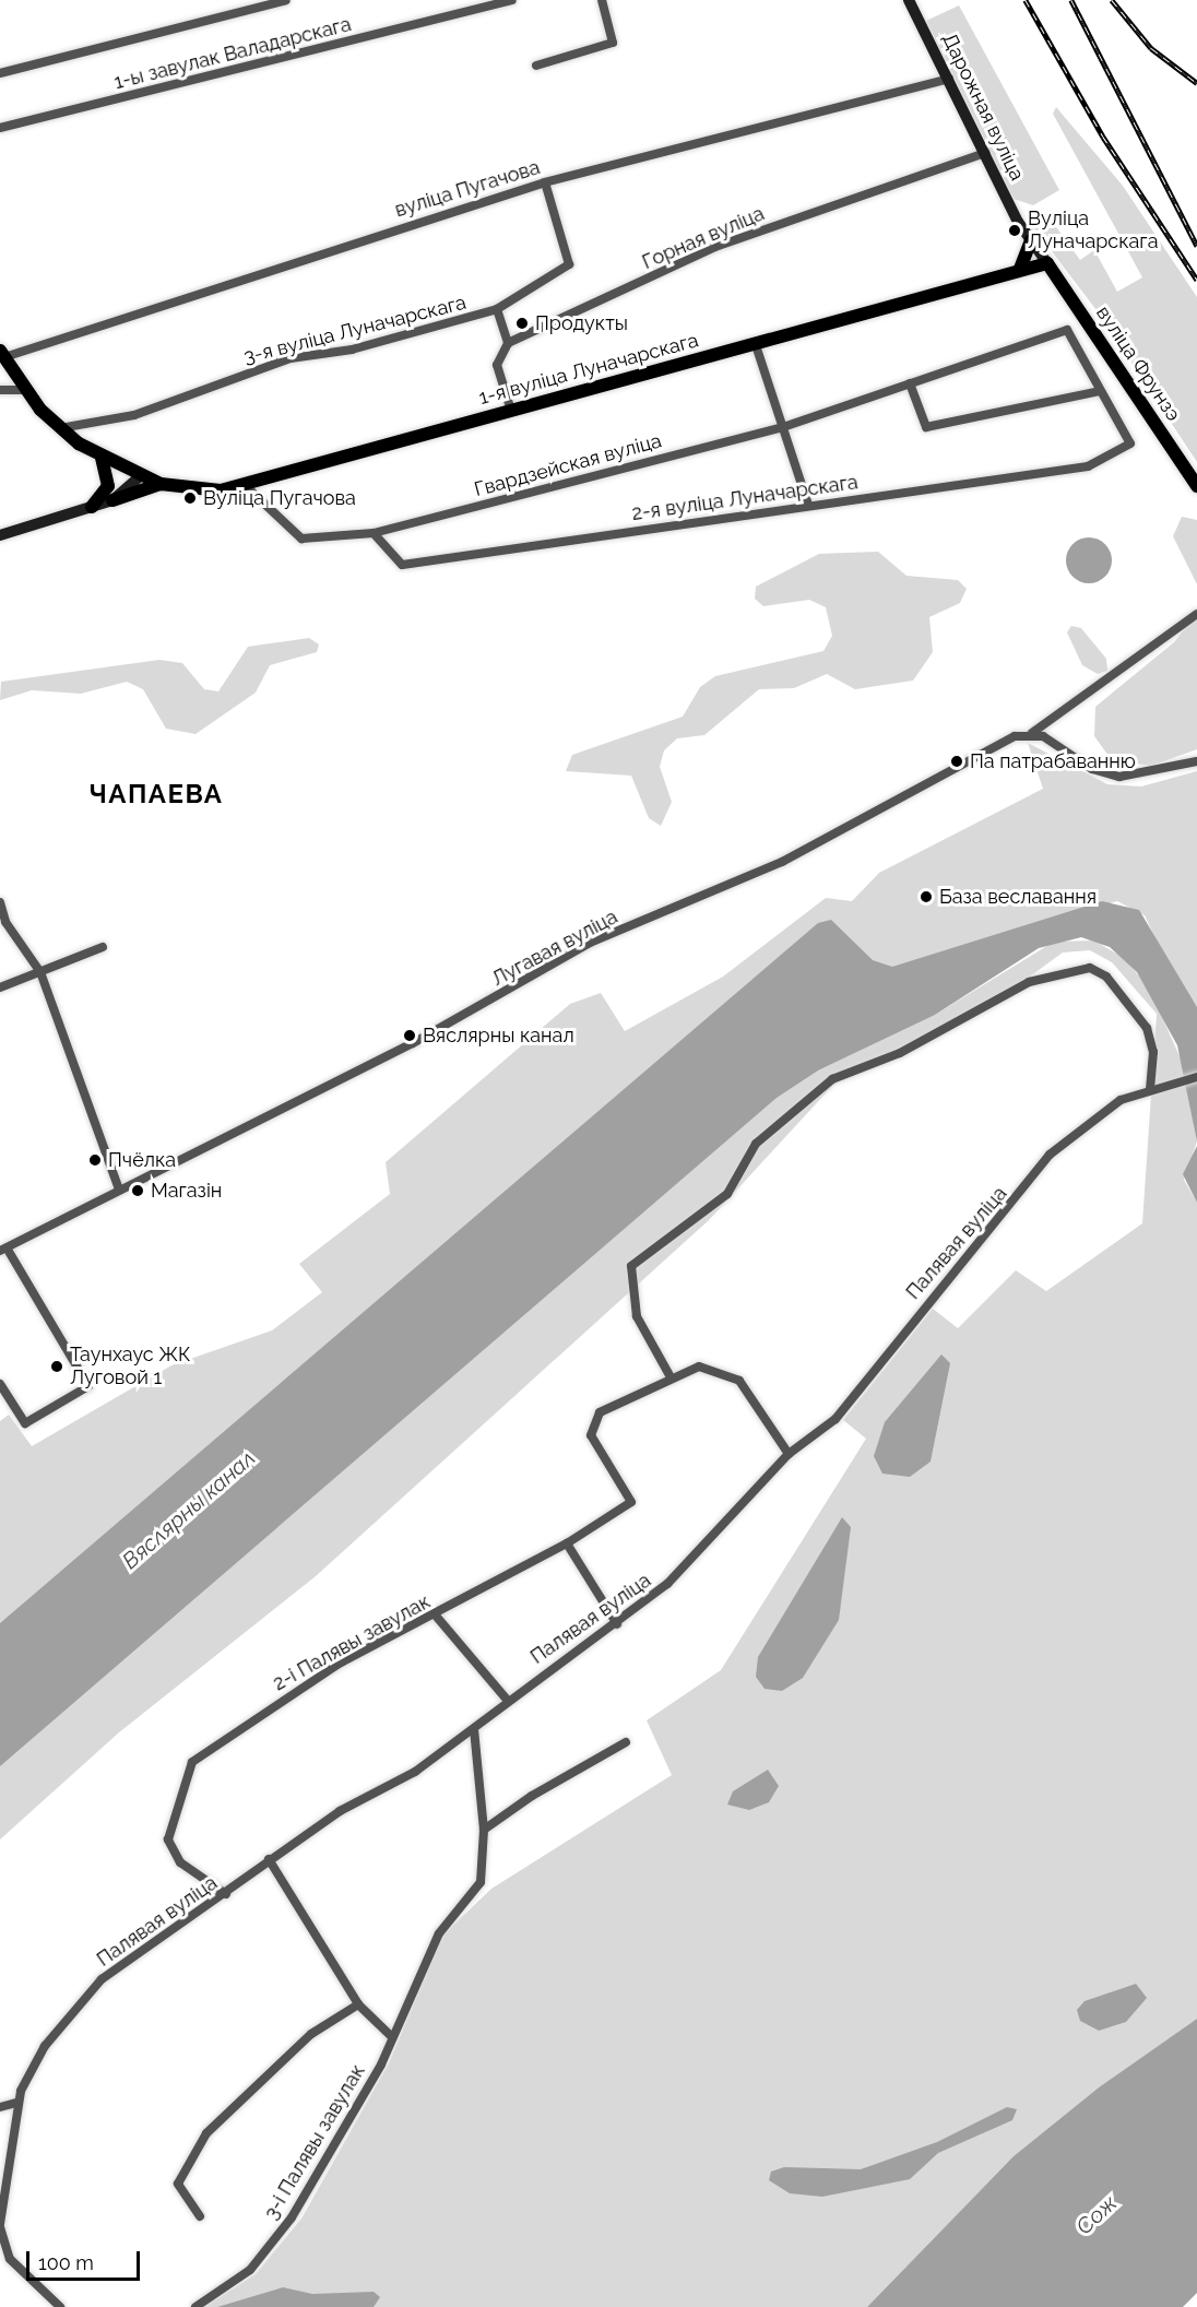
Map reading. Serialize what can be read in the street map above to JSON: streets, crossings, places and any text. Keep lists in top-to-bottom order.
{
  "streets": {
    "main road": ["вуліца Фрунзэ", "1-я вуліца Луначарскага"],
    "street": [
      "1-ы завулак Валадарскага",
      "Дарожная вуліца",
      "вуліца Пугачова",
      "Горная вуліца",
      "3-я вуліца Луначарскага",
      "Гвардзейская вуліца",
      "2-я вуліца Луначарскага",
      "Лугавая вуліца",
      "Палявая вуліца",
      "2-і Палявы завулак",
      "3-і Палявы завулак"
    ]
  },
  "crossings": [
    ["Дарожная вуліца", "вуліца Пугачова"],
    ["Дарожная вуліца", "Горная вуліца"],
    ["Дарожная вуліца", "вуліца Фрунзэ"],
    ["Дарожная вуліца", "1-я вуліца Луначарскага"],
    ["вуліца Пугачова", "3-я вуліца Луначарскага"],
    ["вуліца Пугачова", "1-я вуліца Луначарскага"],
    ["3-я вуліца Луначарскага", "1-я вуліца Луначарскага"],
    ["вуліца Фрунзэ", "1-я вуліца Луначарскага"],
    ["1-я вуліца Луначарскага", "Гвардзейская вуліца"],
    ["Гвардзейская вуліца", "2-я вуліца Луначарскага"],
    ["Палявая вуліца", "2-і Палявы завулак"],
    ["Палявая вуліца", "3-і Палявы завулак"]
  ],
  "districts": ["ЧАПАЕВА"],
  "water": ["Вяслярны канал", "Сож"],
  "places": [
    "Вуліца Луначарскага",
    "Продукты",
    "Вуліца Пугачова",
    "Па патрабаванню",
    "База веславання",
    "Вяслярны канал",
    "Пчёлка",
    "Магазін",
    "Таунхаус ЖК Луговой 1"
  ],
  "scale_bar": "100 m"
}
